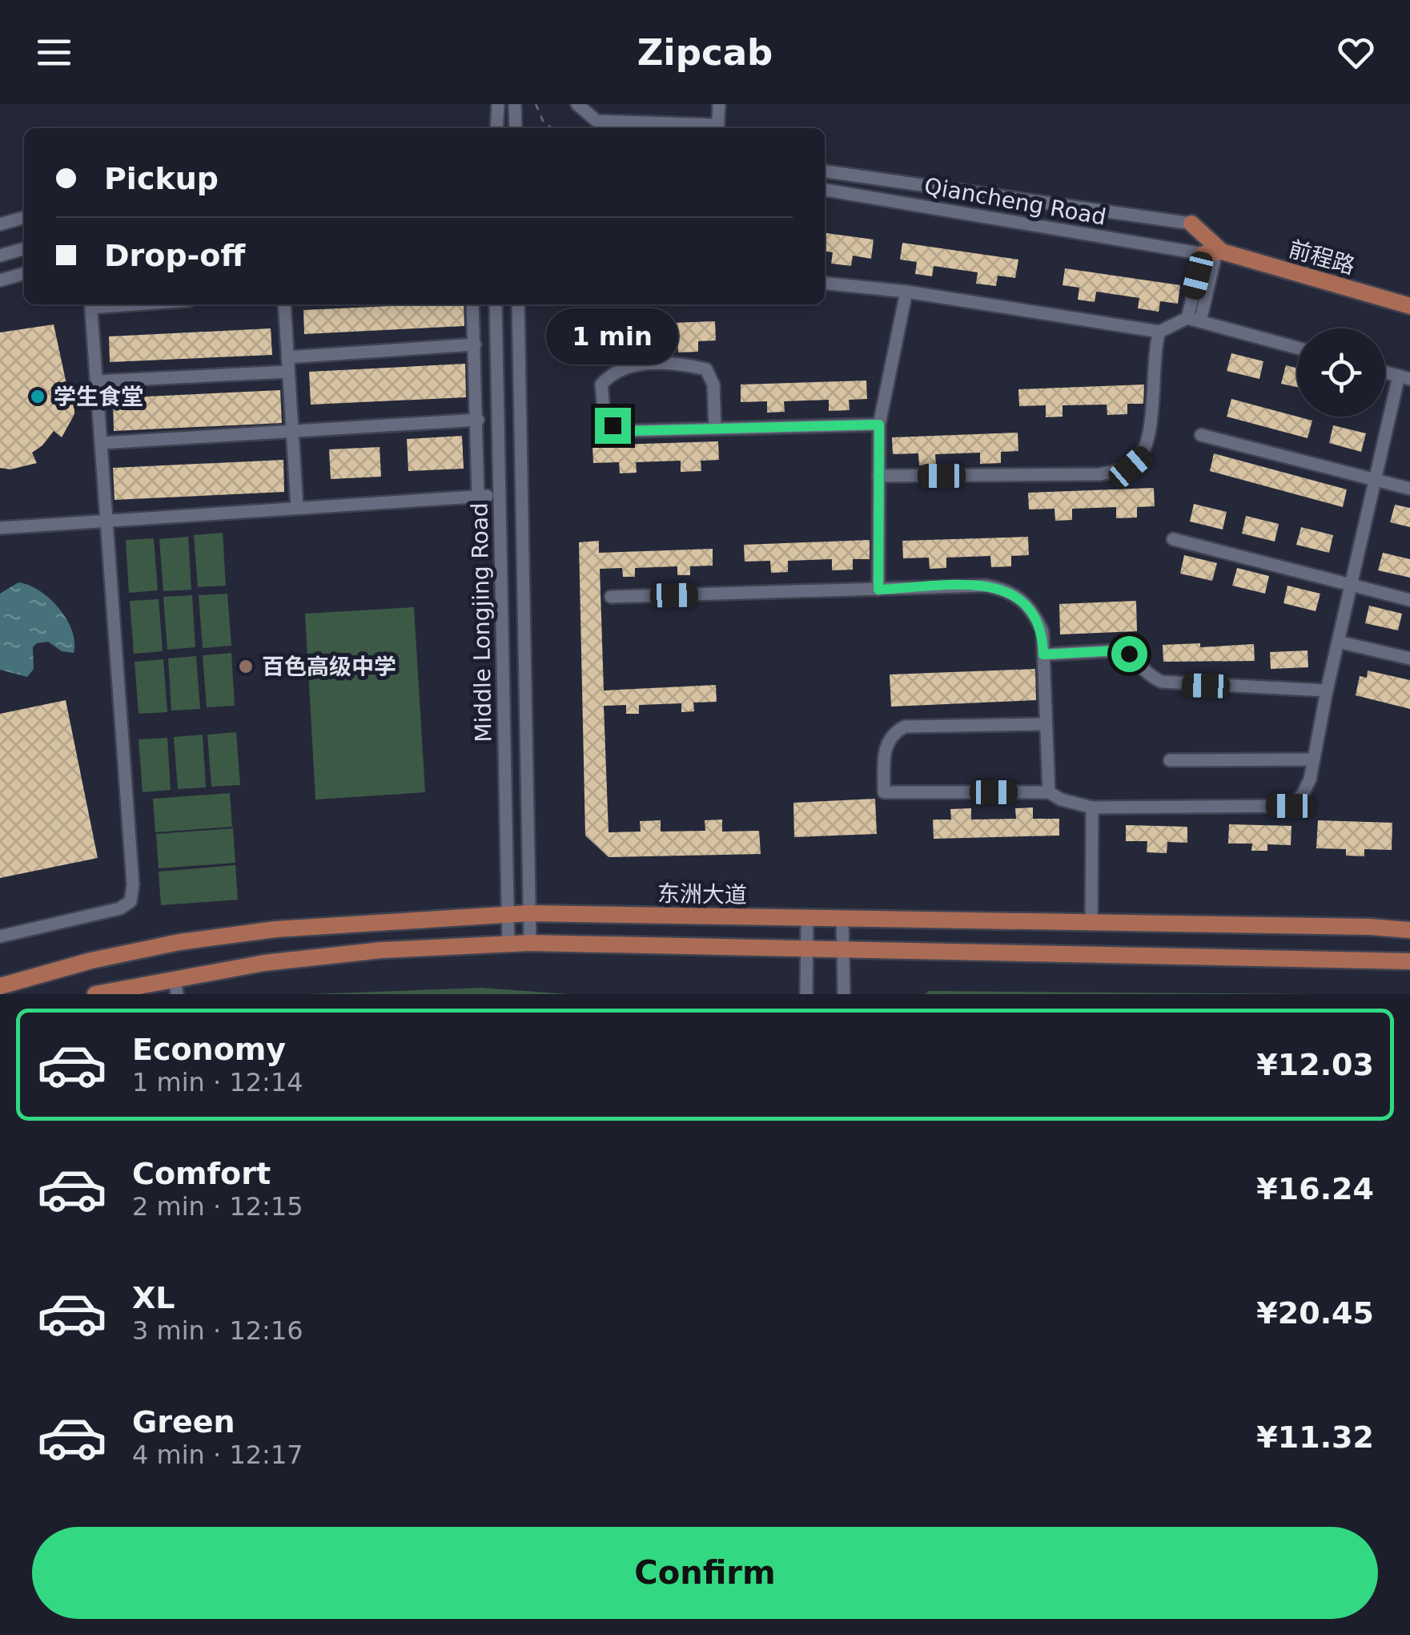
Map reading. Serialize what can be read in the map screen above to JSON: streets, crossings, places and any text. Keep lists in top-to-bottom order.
{
  "streets": {
    "main road": ["前程路", "东洲大道"],
    "street": ["Qiancheng Road", "Middle Longjing Road"]
  },
  "crossings": [
    ["Qiancheng Road", "前程路"],
    ["Middle Longjing Road", "东洲大道"]
  ],
  "places": ["学生食堂", "百色高级中学"],
  "page": {
    "header": "Zipcab",
    "banner": ["Pickup", "Drop-off"],
    "bubble": "1 min",
    "list": [
      {
        "name": "Economy",
        "note": "1 min · 12:14",
        "value": "¥12.03"
      },
      {
        "name": "Comfort",
        "note": "2 min · 12:15",
        "value": "¥16.24"
      },
      {
        "name": "XL",
        "note": "3 min · 12:16",
        "value": "¥20.45"
      },
      {
        "name": "Green",
        "note": "4 min · 12:17",
        "value": "¥11.32"
      }
    ],
    "buttons": "Confirm"
  }
}
